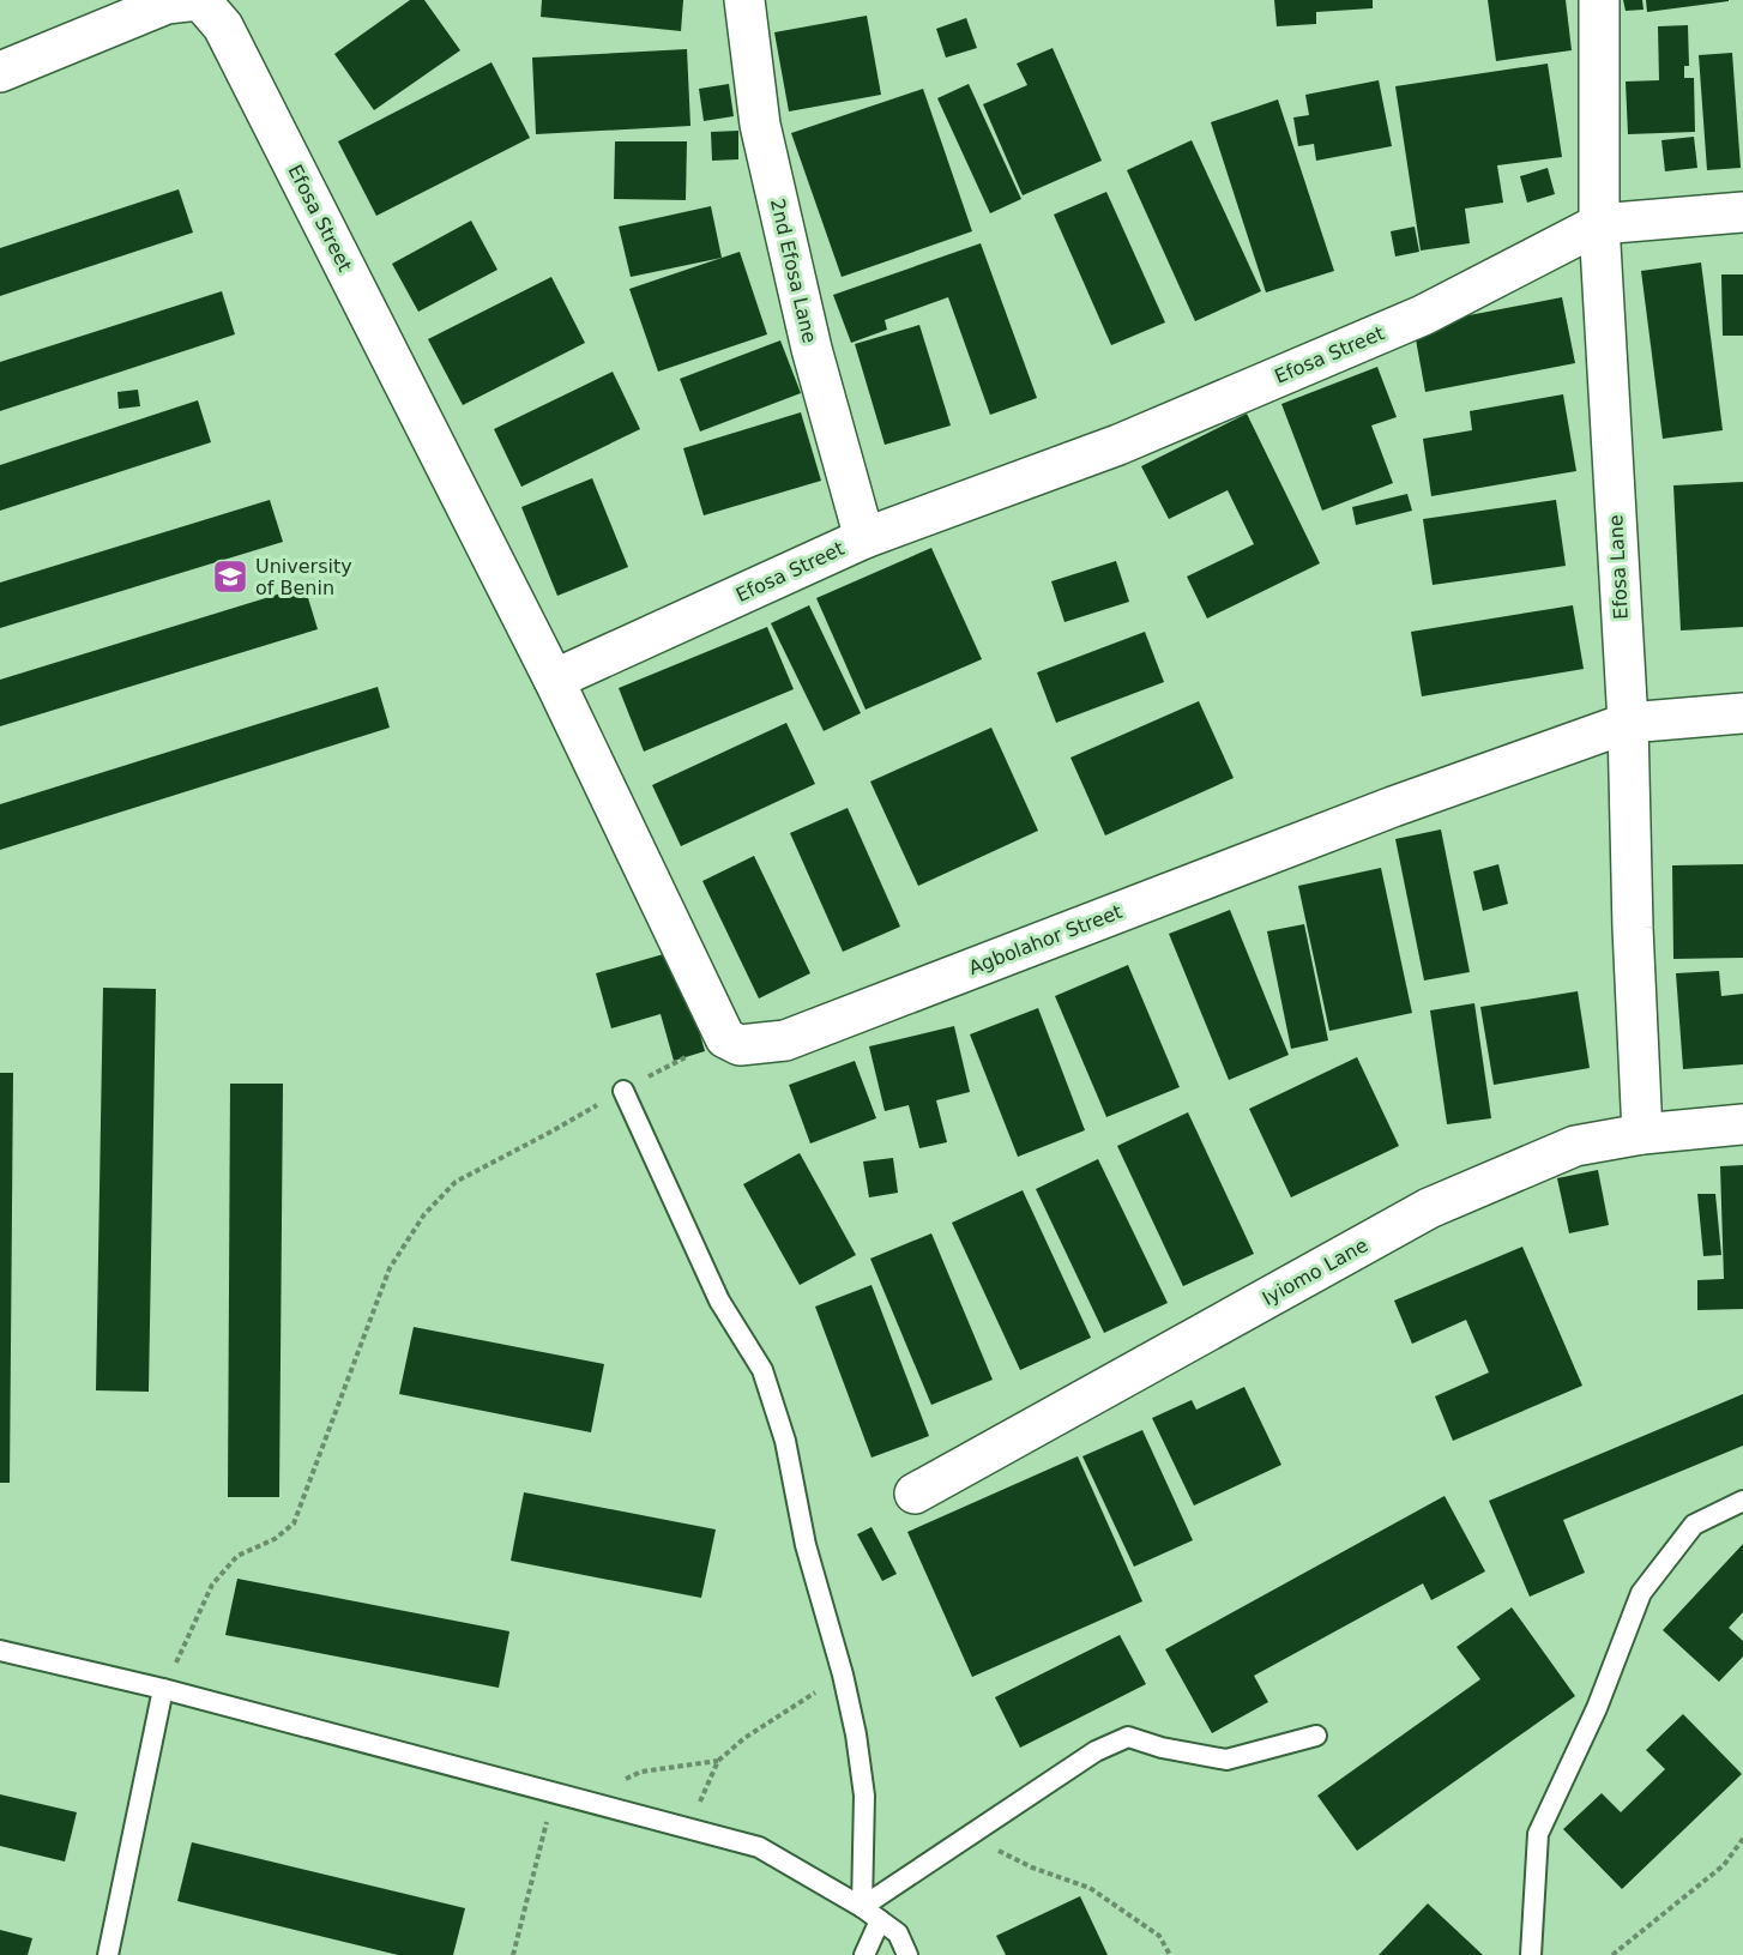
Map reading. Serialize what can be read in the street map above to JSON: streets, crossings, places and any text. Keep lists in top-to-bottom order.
{
  "streets": {
    "street": [
      "Efosa Street",
      "2nd Efosa Lane",
      "Efosa Lane",
      "Agbolahor Street",
      "Iyiomo Lane"
    ]
  },
  "crossings": [
    ["Efosa Street", "2nd Efosa Lane"],
    ["Efosa Street", "Efosa Lane"],
    ["Efosa Lane", "Agbolahor Street"],
    ["Efosa Lane", "Iyiomo Lane"]
  ],
  "places": {
    "school or university": ["University of Benin"]
  }
}
